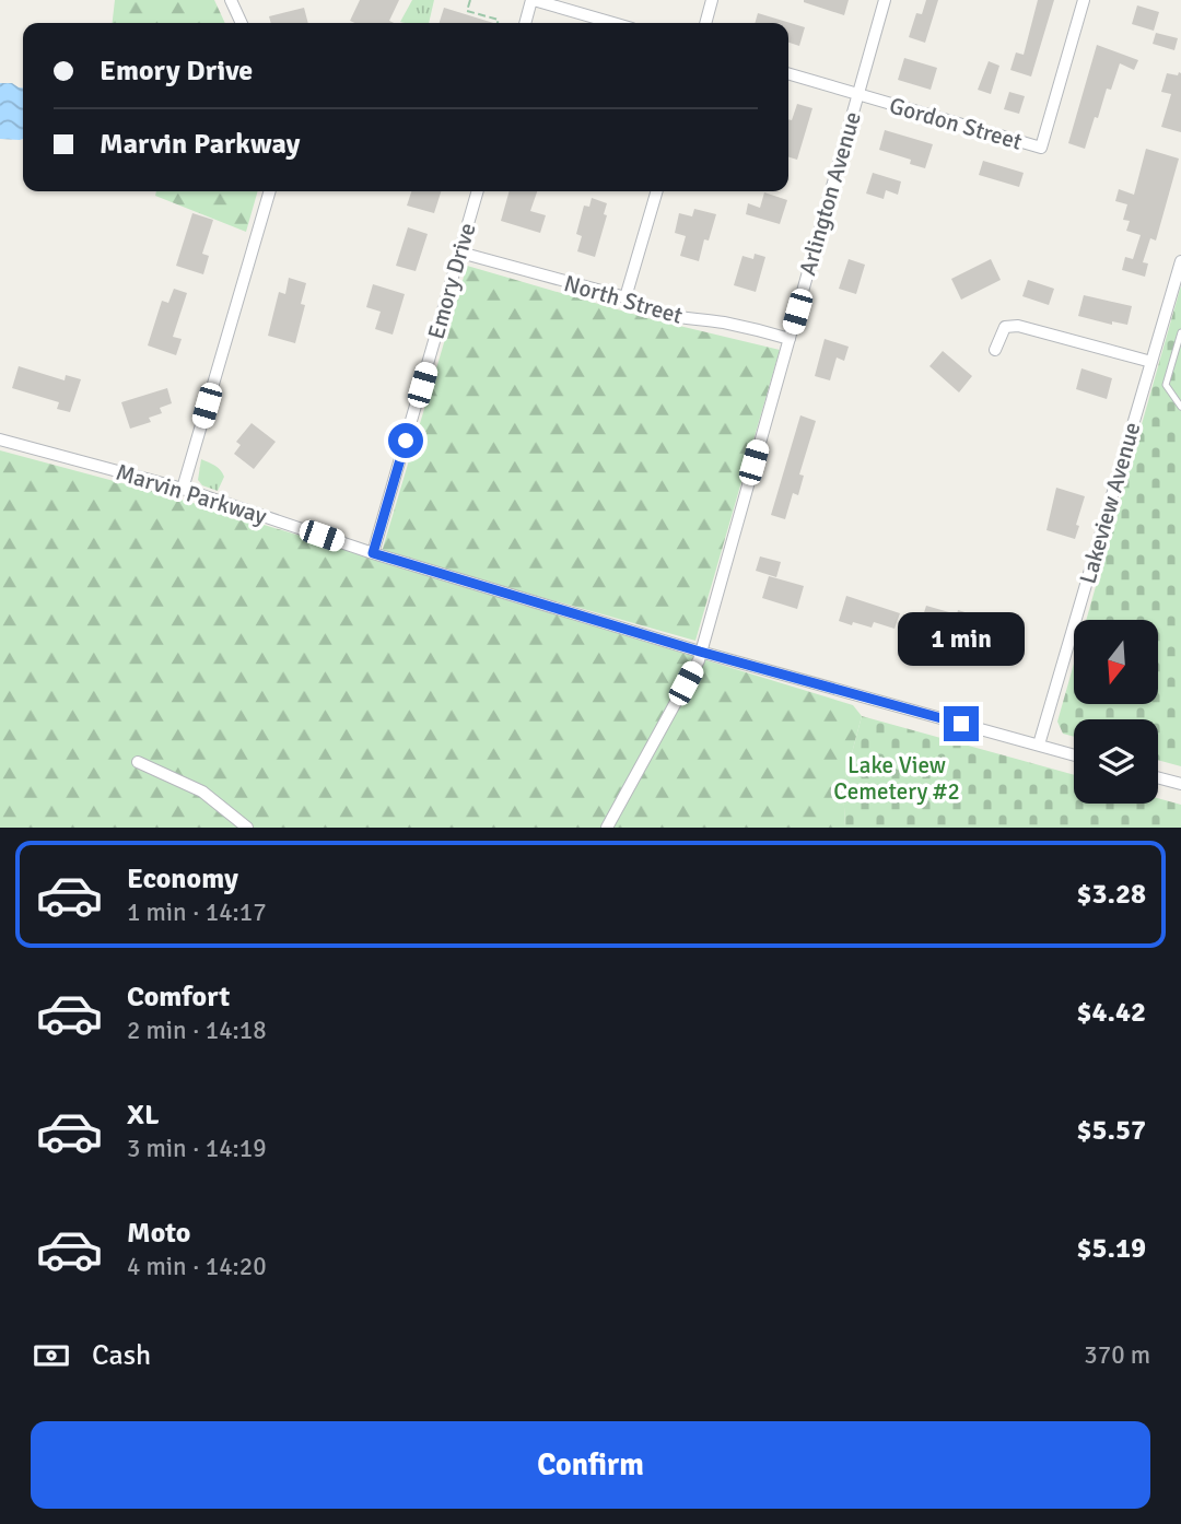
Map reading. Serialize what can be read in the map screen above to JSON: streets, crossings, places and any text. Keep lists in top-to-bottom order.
{
  "streets": {
    "street": [
      "Gordon Street",
      "Arlington Avenue",
      "Emory Drive",
      "North Street",
      "Marvin Parkway",
      "Lakeview Avenue"
    ]
  },
  "crossings": [
    ["Gordon Street", "Arlington Avenue"],
    ["Arlington Avenue", "North Street"],
    ["Arlington Avenue", "Marvin Parkway"],
    ["Emory Drive", "North Street"],
    ["Emory Drive", "Marvin Parkway"],
    ["Marvin Parkway", "Lakeview Avenue"]
  ],
  "parks": ["Lake View Cemetery #2"],
  "north": "bottom",
  "page": {
    "banner": ["Emory Drive", "Marvin Parkway"],
    "bubble": "1 min",
    "list": [
      {
        "name": "Economy",
        "note": "1 min · 14:17",
        "value": "$3.28"
      },
      {
        "name": "Comfort",
        "note": "2 min · 14:18",
        "value": "$4.42"
      },
      {
        "name": "XL",
        "note": "3 min · 14:19",
        "value": "$5.57"
      },
      {
        "name": "Moto",
        "note": "4 min · 14:20",
        "value": "$5.19"
      }
    ],
    "pay": ["Cash", "370 m"],
    "buttons": "Confirm"
  }
}
